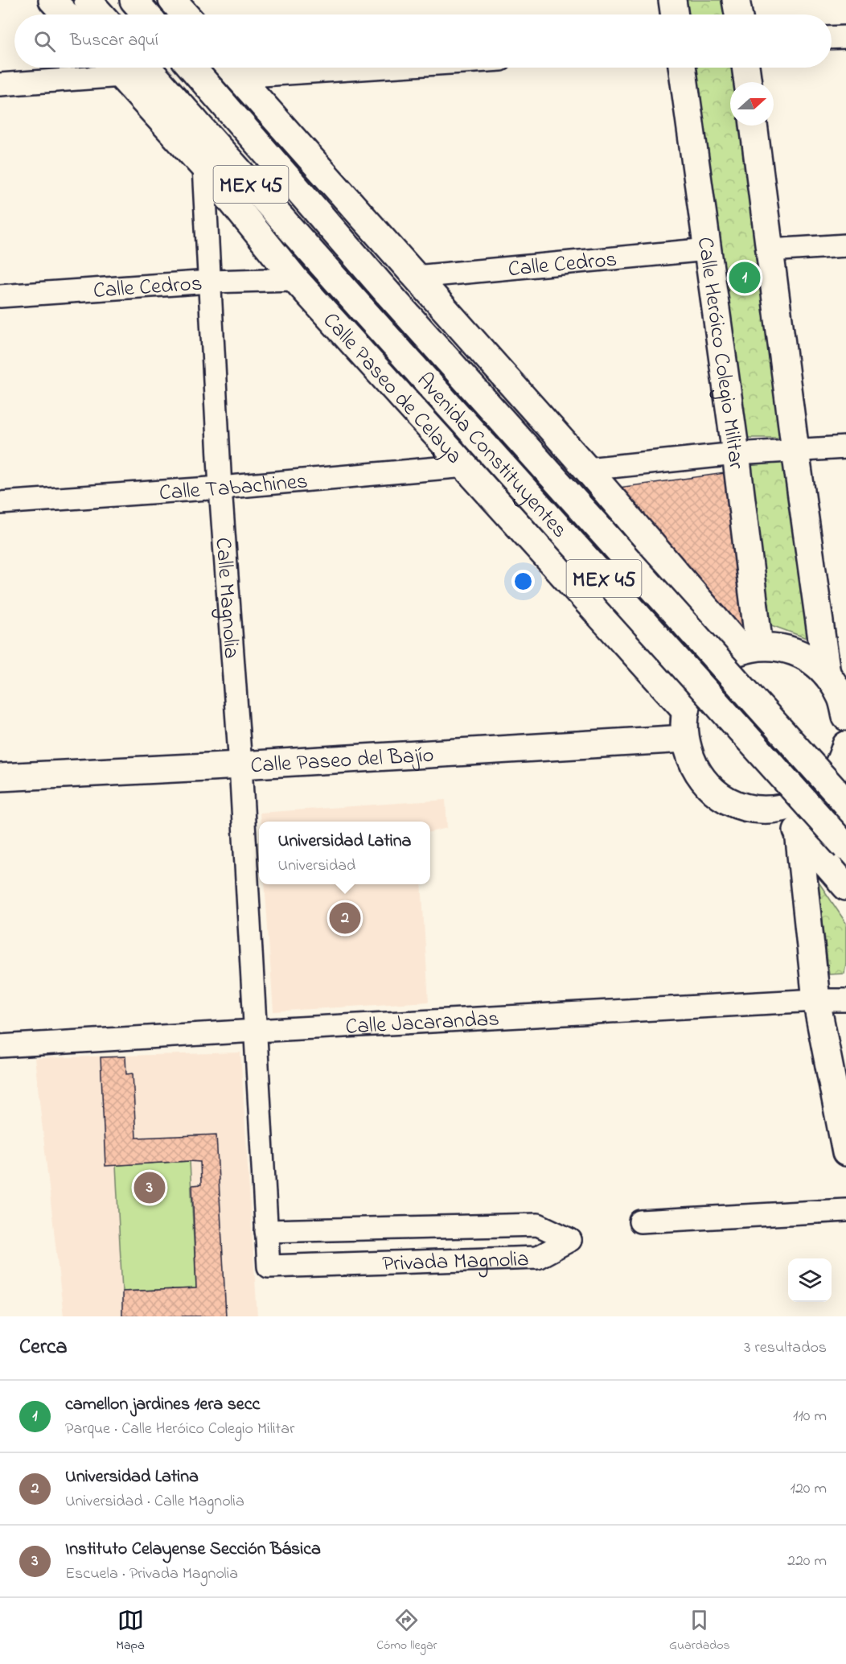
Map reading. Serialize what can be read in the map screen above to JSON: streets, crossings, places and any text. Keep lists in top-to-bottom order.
{
  "streets": {
    "main road": [
      "MEX 45",
      "Calle Heróico Colegio Militar",
      "Calle Paseo de Celaya",
      "Avenida Constituyentes",
      "Calle Paseo del Bajío"
    ],
    "street": [
      "Calle Cedros",
      "Calle Tabachines",
      "Calle Magnolia",
      "Calle Jacarandas",
      "Privada Magnolia"
    ]
  },
  "crossings": [
    ["Calle Cedros", "Calle Heróico Colegio Militar"],
    ["Calle Cedros", "Calle Paseo de Celaya"],
    ["Calle Cedros", "Calle Magnolia"],
    ["Calle Paseo de Celaya", "Calle Tabachines"],
    ["Calle Paseo de Celaya", "Calle Magnolia"],
    ["Calle Tabachines", "Calle Magnolia"],
    ["Calle Magnolia", "Calle Paseo del Bajío"],
    ["Calle Magnolia", "Calle Jacarandas"],
    ["Calle Magnolia", "Privada Magnolia"],
    ["Calle Jacarandas", "Privada Magnolia"]
  ],
  "north": "right",
  "page": {
    "search": "Buscar aquí",
    "pins": ["1", "2", "3"],
    "popup": ["Universidad Latina", "Universidad"],
    "heading": ["Cerca", "3 resultados"],
    "list": [
      {
        "mark": "1",
        "name": "camellon jardines 1era secc",
        "note": "Parque · Calle Heróico Colegio Militar",
        "value": "110 m"
      },
      {
        "mark": "2",
        "name": "Universidad Latina",
        "note": "Universidad · Calle Magnolia",
        "value": "120 m"
      },
      {
        "mark": "3",
        "name": "Instituto Celayense Sección Básica",
        "note": "Escuela · Privada Magnolia",
        "value": "220 m"
      }
    ],
    "nav": ["Mapa", "Cómo llegar", "Guardados"]
  }
}
